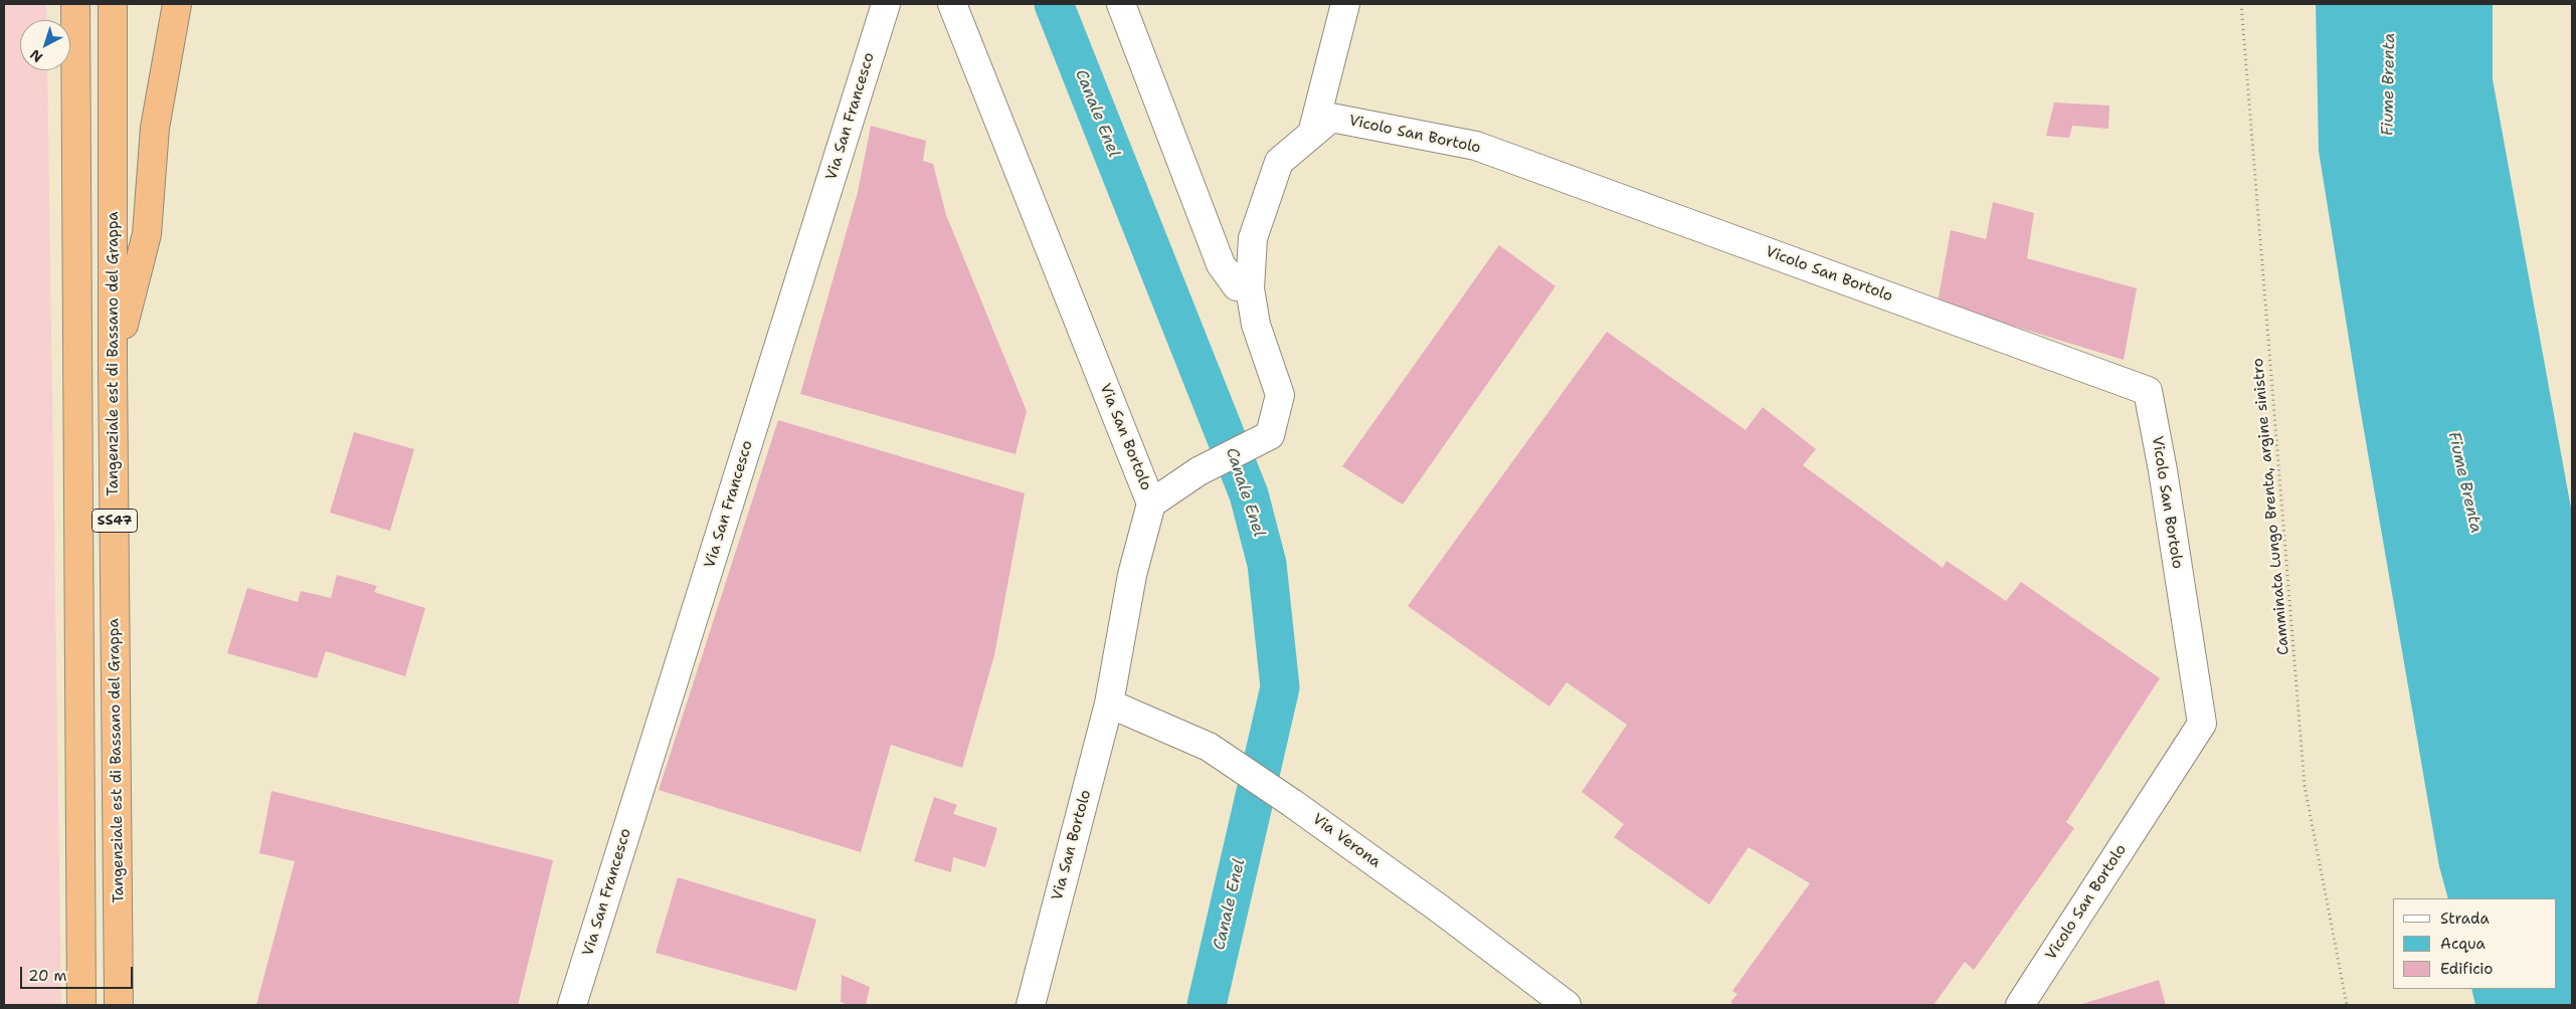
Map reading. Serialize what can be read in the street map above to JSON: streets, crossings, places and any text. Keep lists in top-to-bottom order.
{
  "streets": {
    "highway": ["Tangenziale est di Bassano del Grappa", "SS47"],
    "street": [
      "Via San Francesco",
      "Vicolo San Bortolo",
      "Via San Bortolo",
      "Via Verona"
    ],
    "path": ["Camminata Lungo Brenta, argine sinistro"]
  },
  "crossings": [
    ["Vicolo San Bortolo", "Via San Bortolo"],
    ["Via San Bortolo", "Via Verona"]
  ],
  "water": ["Fiume Brenta", "Canale Enel"],
  "legend": ["Strada", "Acqua", "Edificio"],
  "scale_bar": "20 m",
  "north": "bottom left"
}
